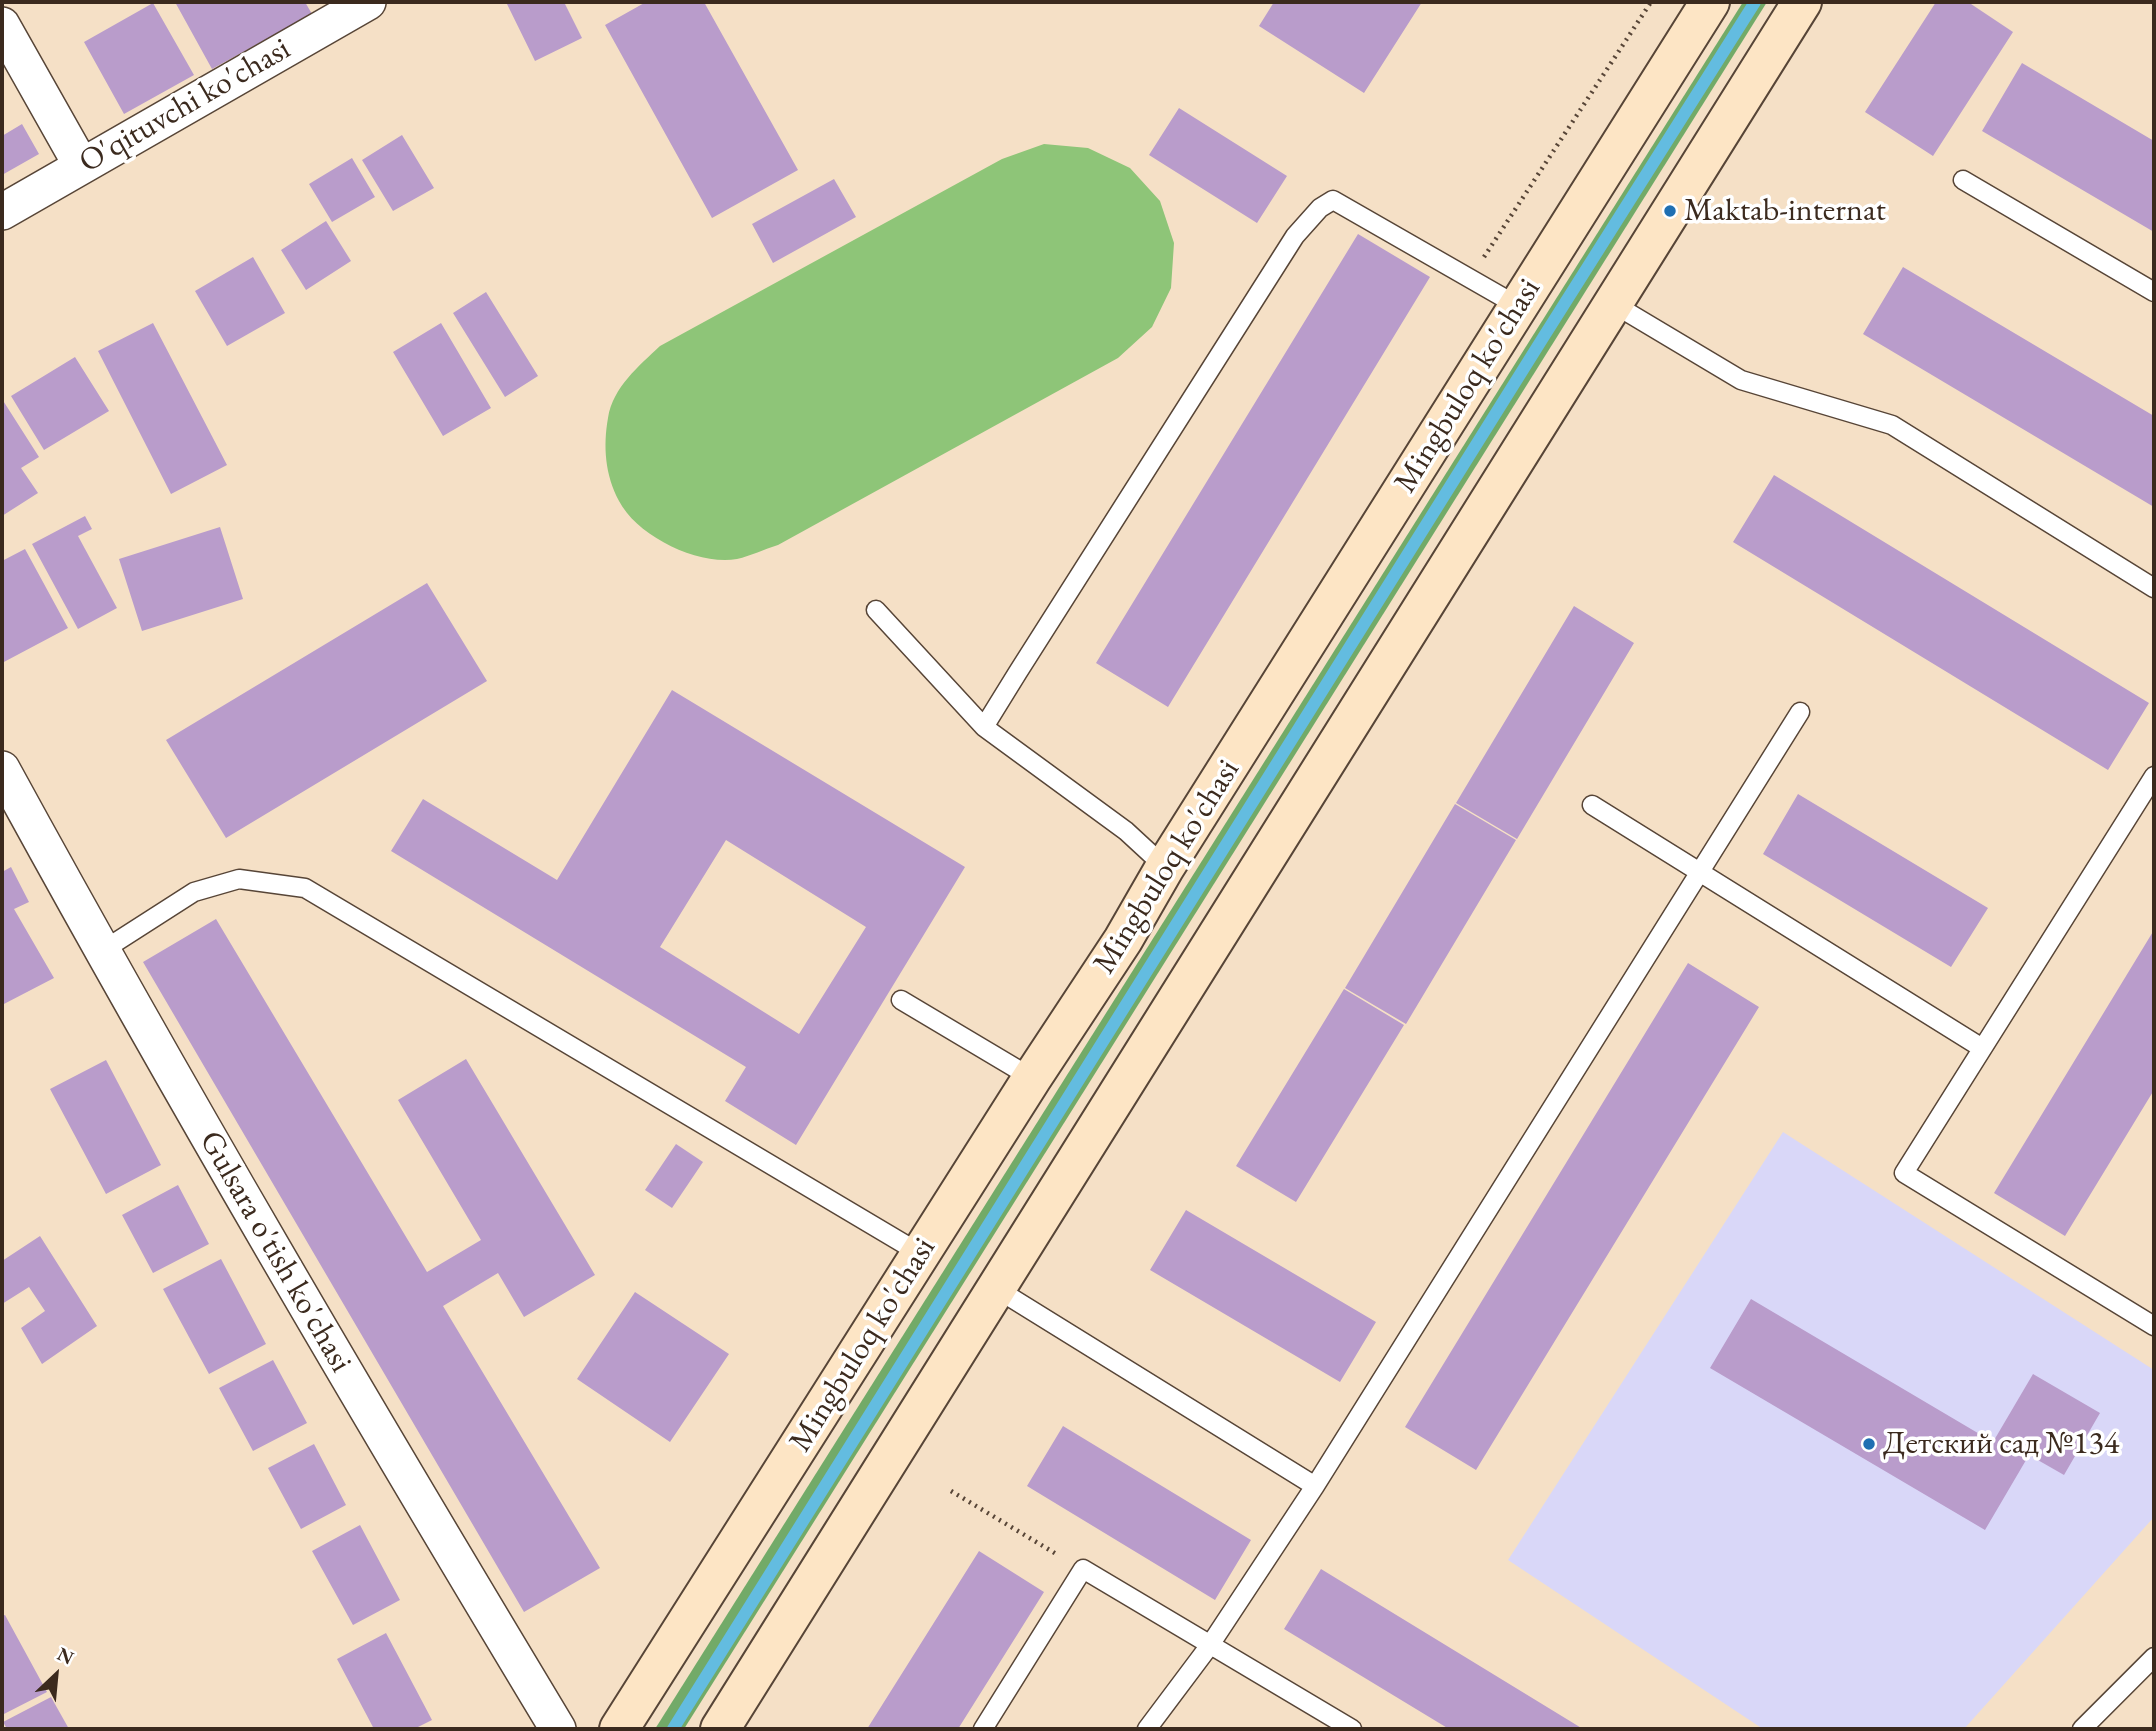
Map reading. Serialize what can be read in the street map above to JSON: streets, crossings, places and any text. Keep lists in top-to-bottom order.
{
  "streets": {
    "main road": ["Mingbuloq ko'chasi"],
    "street": ["O'qituvchi ko'chasi", "Gulsara o'tish ko'chasi"]
  },
  "places": ["Maktab-internat", "Детский сад №134"],
  "north": "top right"
}
